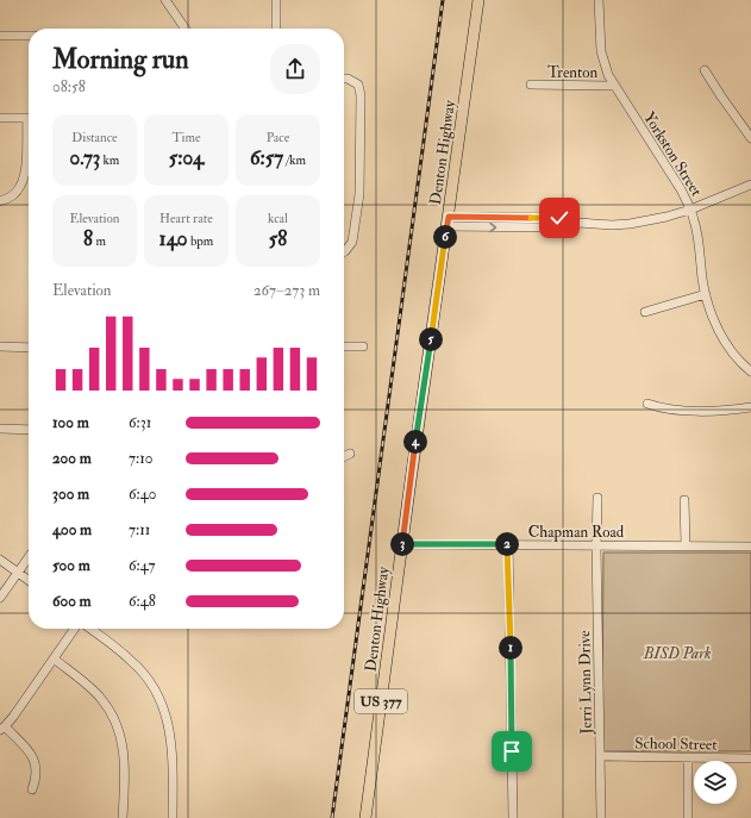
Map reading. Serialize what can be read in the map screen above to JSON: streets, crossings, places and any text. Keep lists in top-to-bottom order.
{
  "streets": {
    "main road": ["Denton Highway", "US 377"],
    "street": [
      "Trenton",
      "Yorkston Street",
      "Chapman Road",
      "Jerri Lynn Drive",
      "School Street"
    ]
  },
  "crossings": [
    ["Trenton", "Yorkston Street"],
    ["Denton Highway", "Chapman Road"],
    ["Chapman Road", "Jerri Lynn Drive"],
    ["Jerri Lynn Drive", "School Street"]
  ],
  "parks": ["BISD Park"],
  "page": {
    "heading": ["Morning run", "08:58"],
    "stats": [
      ["Distance", "0.73 km"],
      ["Time", "5:04"],
      ["Pace", "6:57 /km"],
      ["Elevation", "8 m"],
      ["Heart rate", "140 bpm"],
      ["kcal", "58"]
    ],
    "pins": [
      "6",
      "5",
      "4",
      "2",
      "3",
      "1"
    ],
    "chart": ["Elevation", "267–273 m"],
    "list": [
      {
        "name": "100 m",
        "note": "6:31"
      },
      {
        "name": "200 m",
        "note": "7:10"
      },
      {
        "name": "300 m",
        "note": "6:40"
      },
      {
        "name": "400 m",
        "note": "7:11"
      },
      {
        "name": "500 m",
        "note": "6:47"
      },
      {
        "name": "600 m",
        "note": "6:48"
      }
    ]
  }
}
